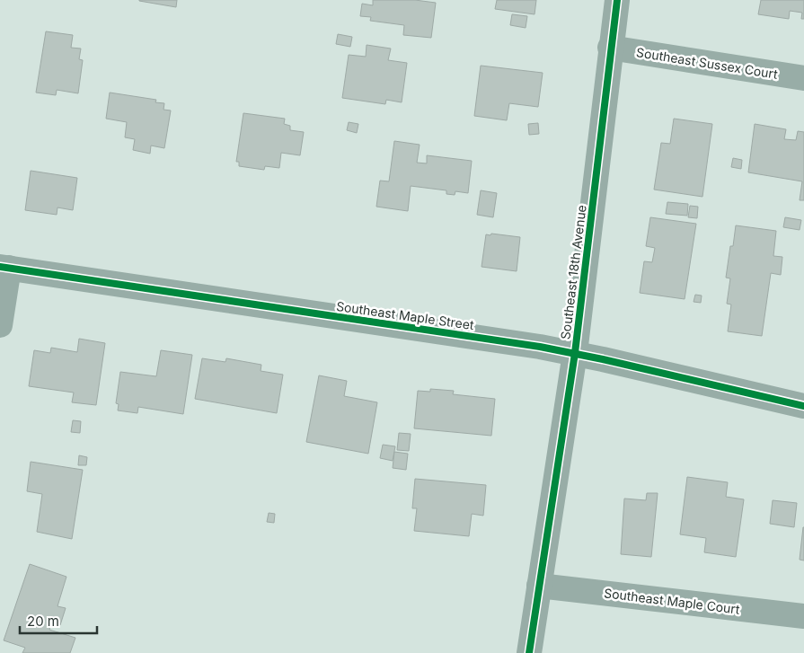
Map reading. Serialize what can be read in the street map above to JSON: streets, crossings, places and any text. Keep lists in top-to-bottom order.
{
  "streets": {
    "street": [
      "Southeast Sussex Court",
      "Southeast 18th Avenue",
      "Southeast Maple Street",
      "Southeast Maple Court"
    ]
  },
  "crossings": [
    ["Southeast Sussex Court", "Southeast 18th Avenue"],
    ["Southeast 18th Avenue", "Southeast Maple Street"],
    ["Southeast 18th Avenue", "Southeast Maple Court"]
  ],
  "scale_bar": "20 m"
}
